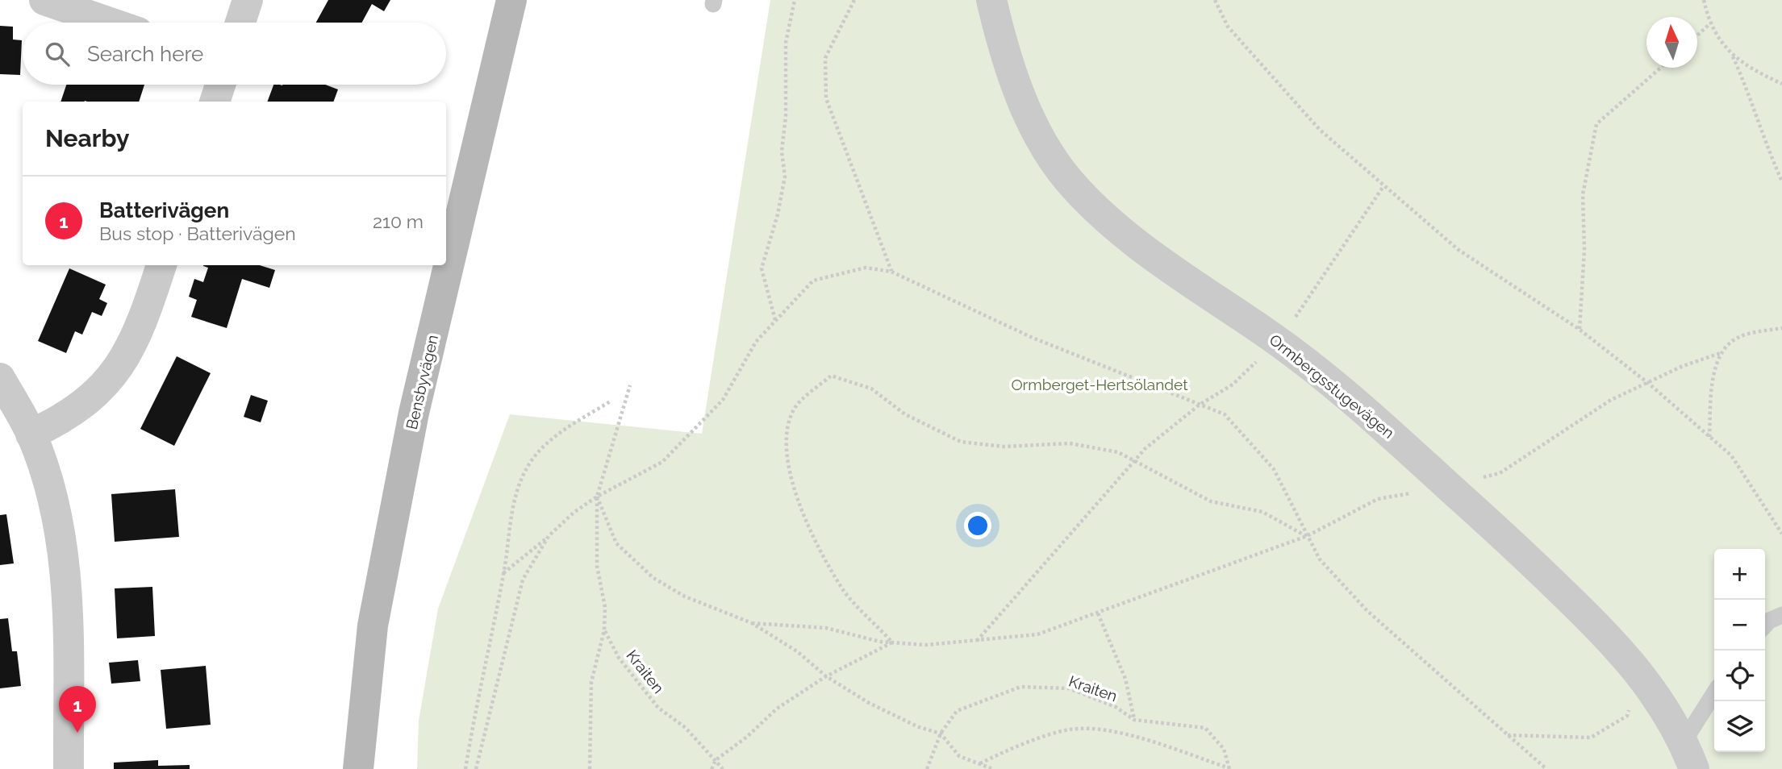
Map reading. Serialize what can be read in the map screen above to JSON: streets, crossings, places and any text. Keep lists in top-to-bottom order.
{
  "streets": {
    "main road": ["Bensbyvägen"],
    "street": ["Ormbergsstugevägen"],
    "path": ["Kraiten"]
  },
  "parks": ["Ormberget-Hertsölandet"],
  "north": "top",
  "page": {
    "search": "Search here",
    "heading": "Nearby",
    "list": [
      {
        "mark": "1",
        "name": "Batterivägen",
        "note": "Bus stop · Batterivägen",
        "value": "210 m"
      }
    ],
    "map_buttons": ["+", "−"],
    "pins": "1"
  }
}
